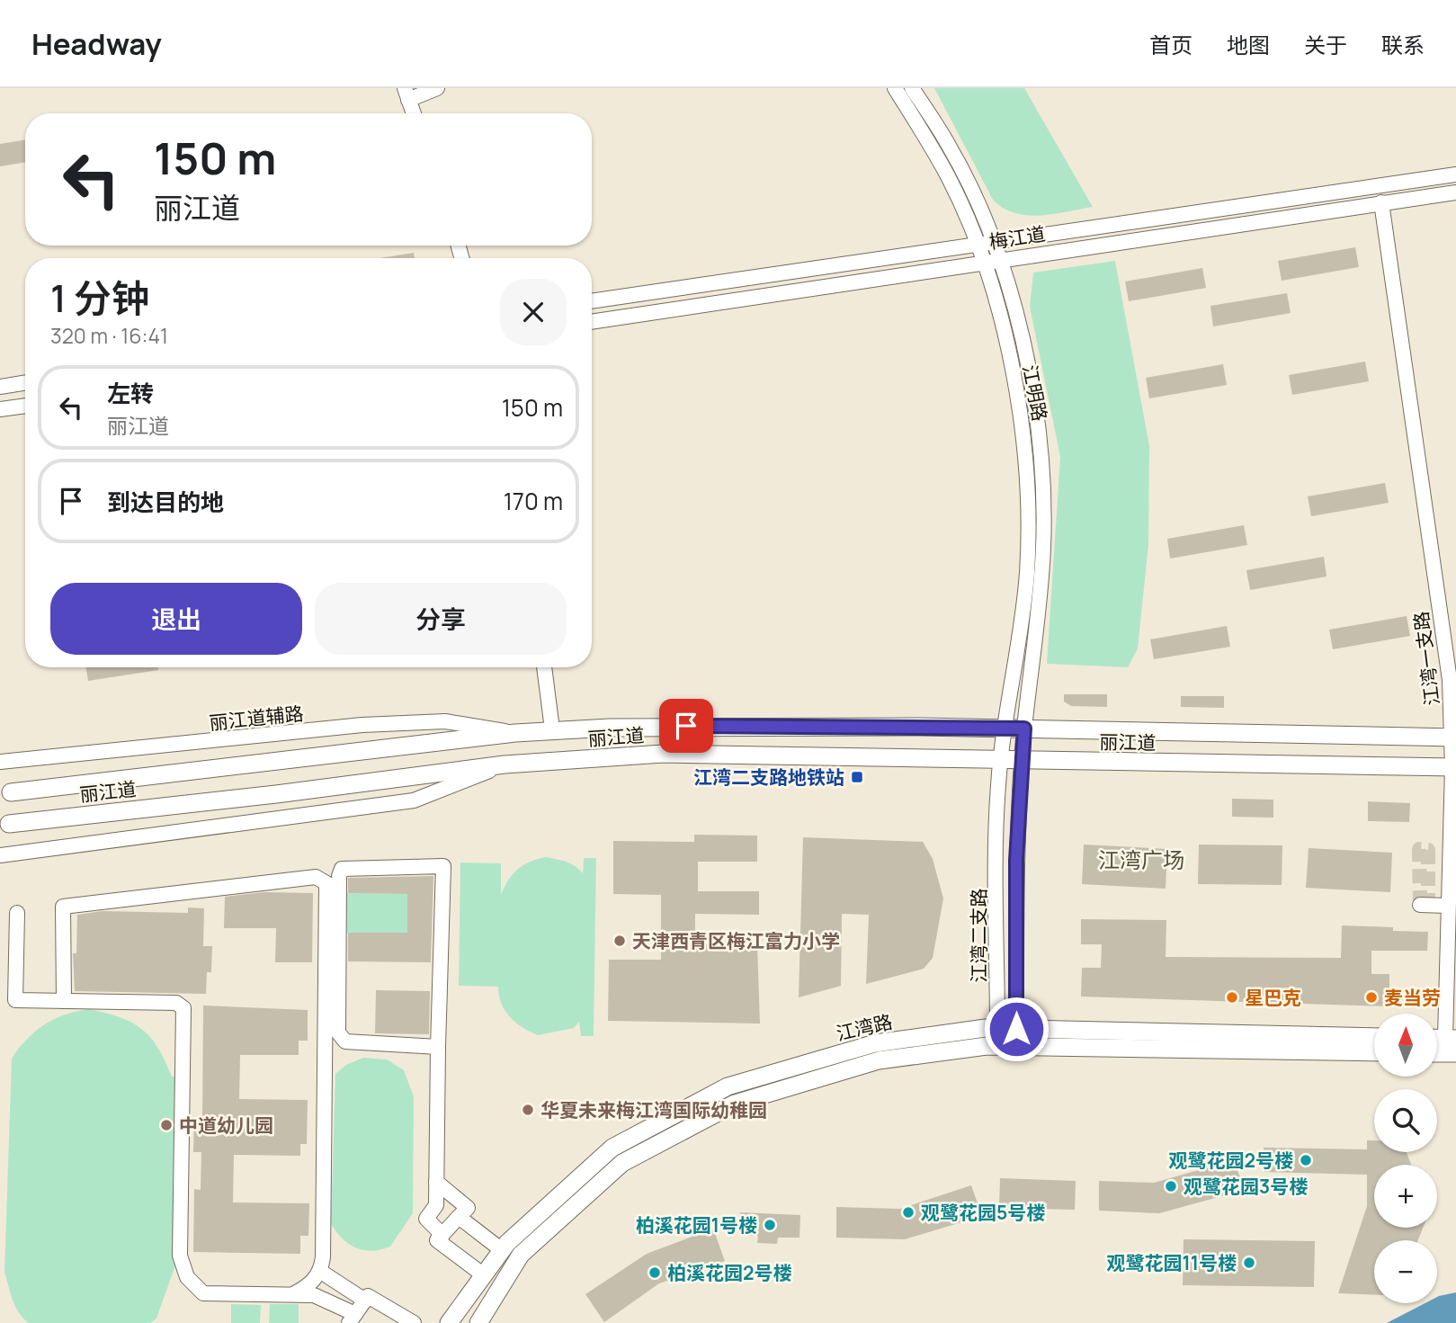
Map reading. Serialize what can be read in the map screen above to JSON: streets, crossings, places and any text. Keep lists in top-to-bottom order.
{
  "streets": {
    "main road": ["丽江道", "江湾路"],
    "street": [
      "梅江道",
      "江明路",
      "江湾一支路",
      "丽江道辅路",
      "江湾二支路"
    ]
  },
  "crossings": [
    ["梅江道", "江明路"],
    ["梅江道", "江湾一支路"],
    ["江明路", "丽江道"],
    ["江明路", "江湾二支路"],
    ["江湾一支路", "丽江道"],
    ["丽江道辅路", "丽江道"],
    ["丽江道", "江湾二支路"],
    ["江湾二支路", "江湾路"]
  ],
  "districts": ["江湾广场"],
  "places": {
    "transit": ["江湾二支路地铁站"],
    "other": [
      "天津西青区梅江富力小学",
      "星巴克",
      "麦当劳",
      "华夏未来梅江湾国际幼稚园",
      "中道幼儿园",
      "观鹭花园2号楼",
      "观鹭花园3号楼",
      "观鹭花园5号楼",
      "柏溪花园1号楼",
      "观鹭花园11号楼",
      "柏溪花园2号楼"
    ]
  },
  "north": "top",
  "page": {
    "header": "Headway",
    "nav": [
      "首页",
      "地图",
      "关于",
      "联系"
    ],
    "turn": ["150 m", "丽江道"],
    "heading": ["1 分钟", "320 m · 16:41"],
    "list": [
      {
        "name": "左转",
        "note": "丽江道",
        "value": "150 m"
      },
      {
        "name": "到达目的地",
        "value": "170 m"
      }
    ],
    "buttons": ["退出", "分享"],
    "map_buttons": ["+", "−"]
  }
}
